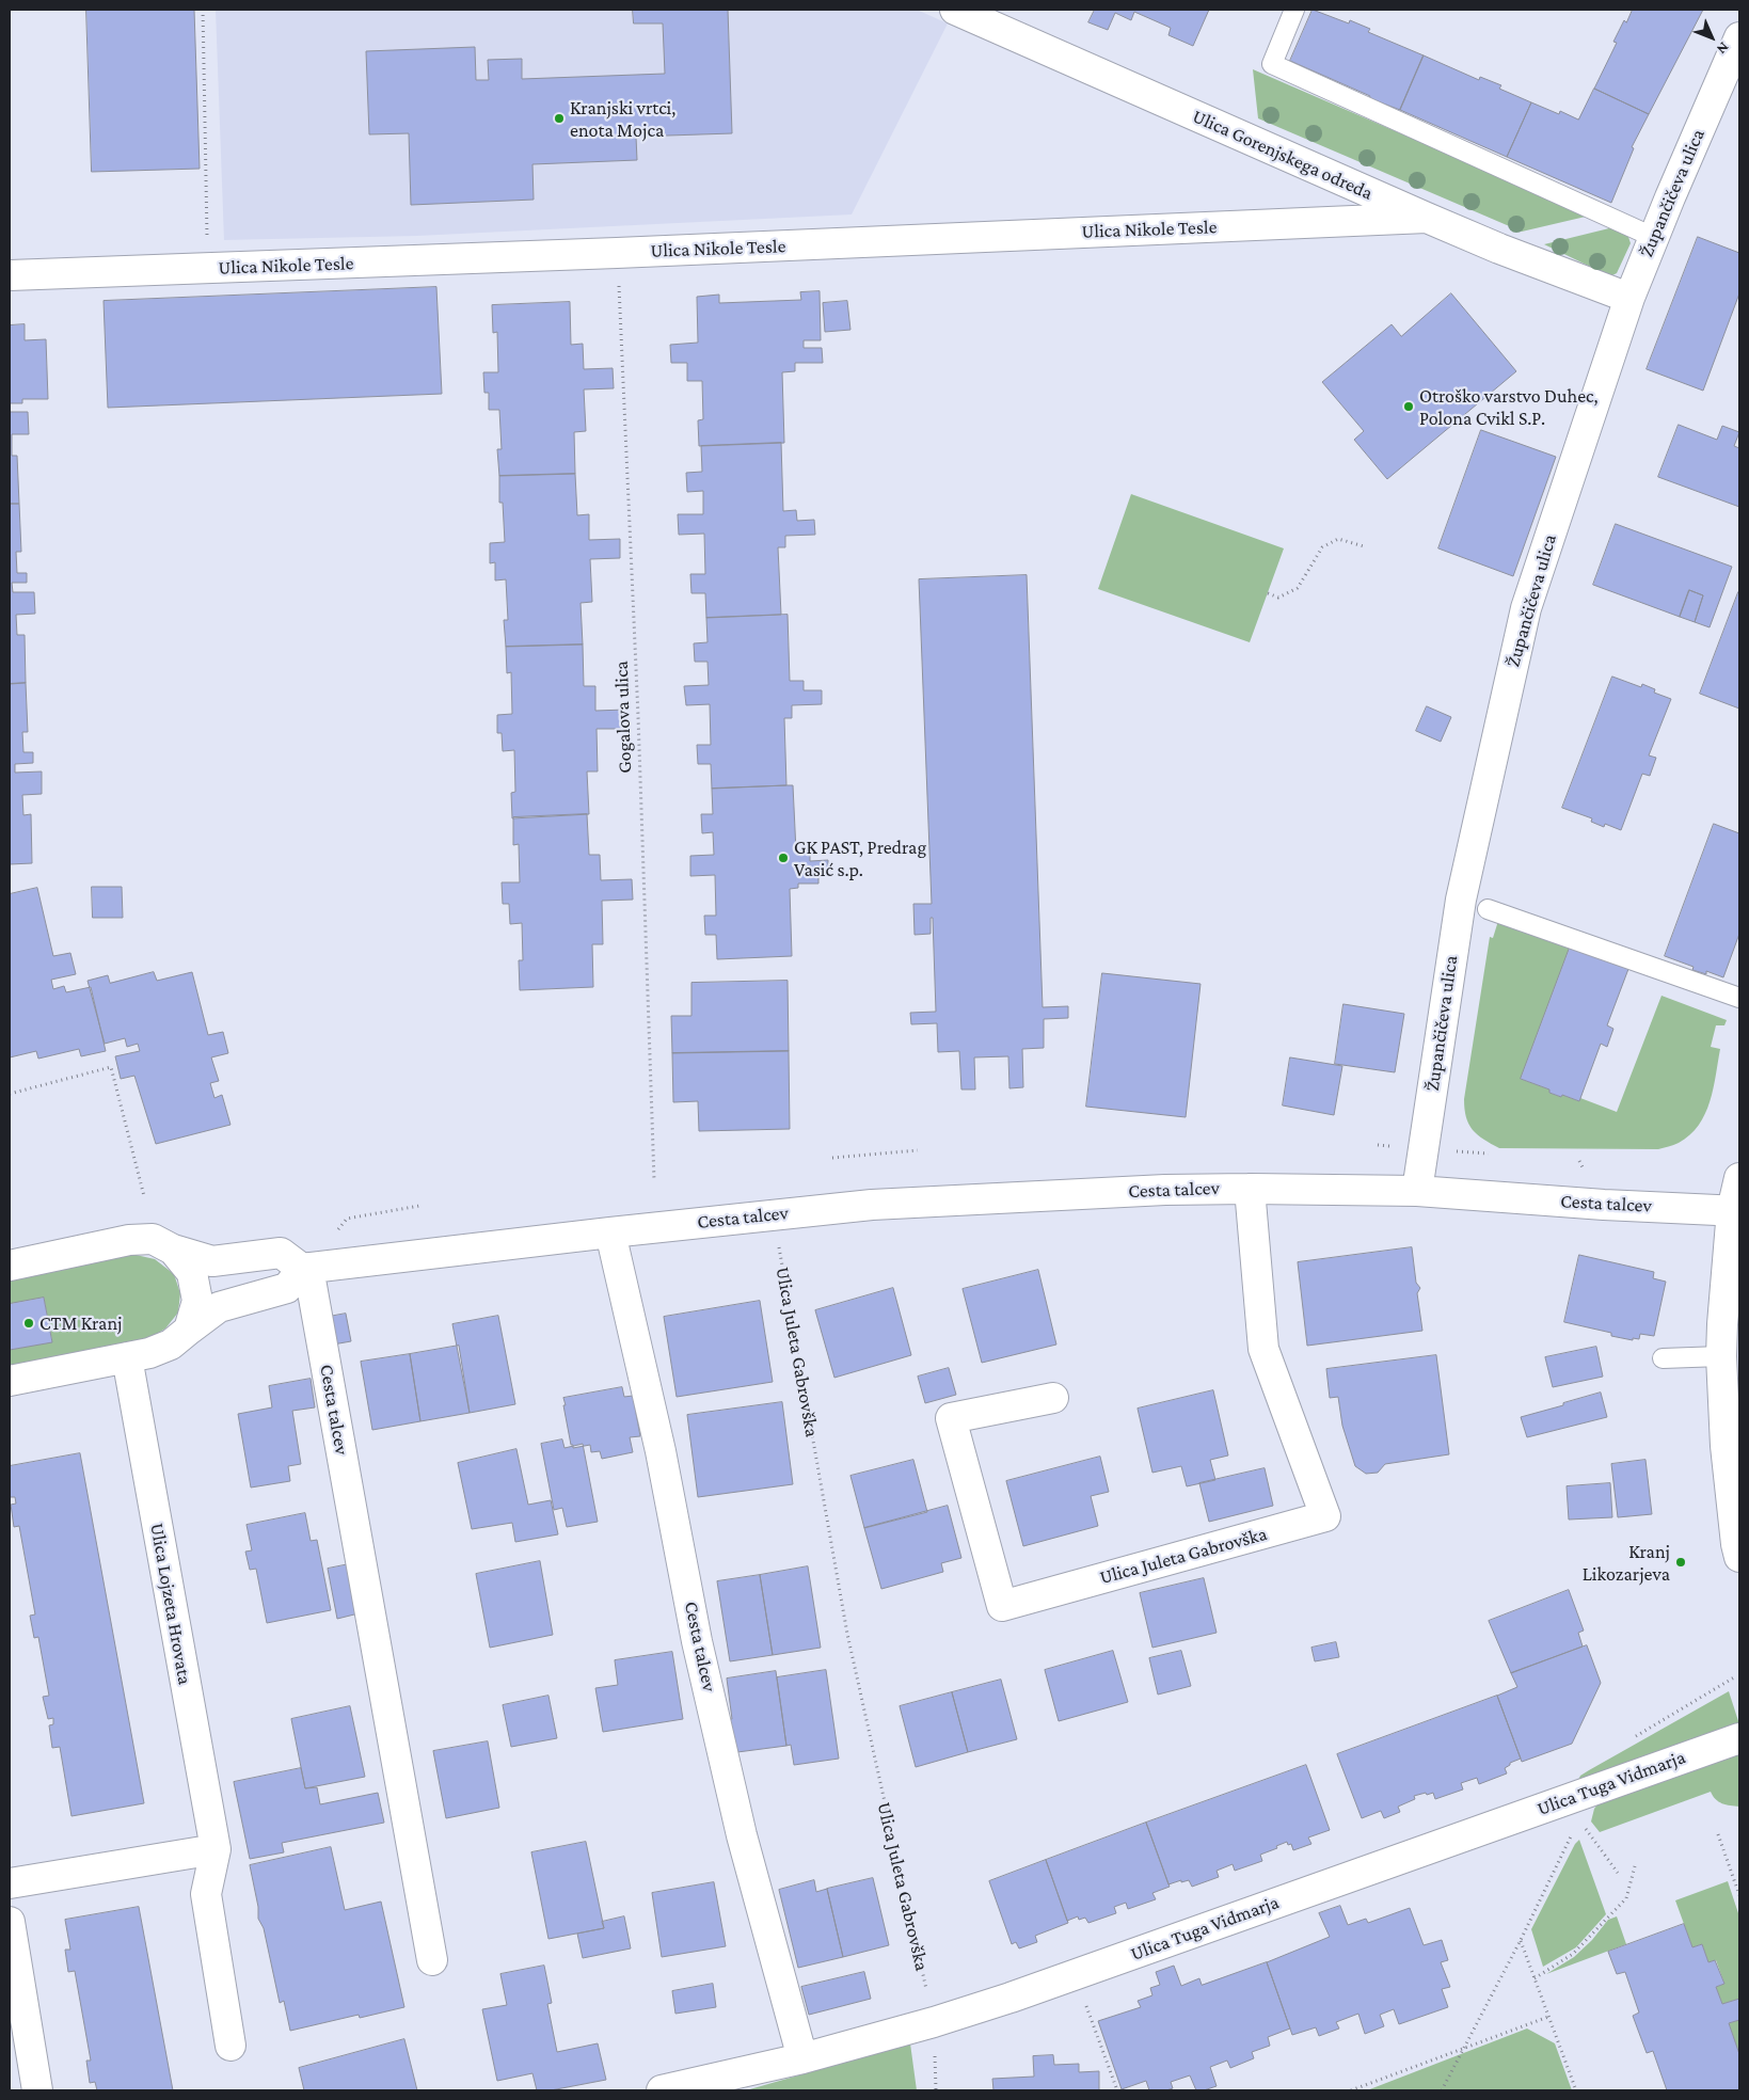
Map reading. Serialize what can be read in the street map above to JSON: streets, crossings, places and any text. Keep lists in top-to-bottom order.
{
  "streets": {
    "street": [
      "Ulica Gorenjskega odreda",
      "Župančičeva ulica",
      "Ulica Nikole Tesle",
      "Cesta talcev",
      "Ulica Juleta Gabrovška",
      "Ulica Lojzeta Hrovata",
      "Ulica Tuga Vidmarja"
    ],
    "path": ["Gogalova ulica"]
  },
  "crossings": [
    ["Ulica Gorenjskega odreda", "Ulica Nikole Tesle"],
    ["Župančičeva ulica", "Cesta talcev"],
    ["Ulica Nikole Tesle", "Gogalova ulica"],
    ["Cesta talcev", "Ulica Juleta Gabrovška"],
    ["Cesta talcev", "Ulica Tuga Vidmarja"],
    ["Ulica Juleta Gabrovška", "Ulica Tuga Vidmarja"]
  ],
  "places": [
    "Kranjski vrtci, enota Mojca",
    "Otroško varstvo Duhec, Polona Cvikl S.P.",
    "GK PAST, Predrag Vasić s.p.",
    "CTM Kranj",
    "Kranj Likozarjeva"
  ],
  "north": "bottom right"
}
